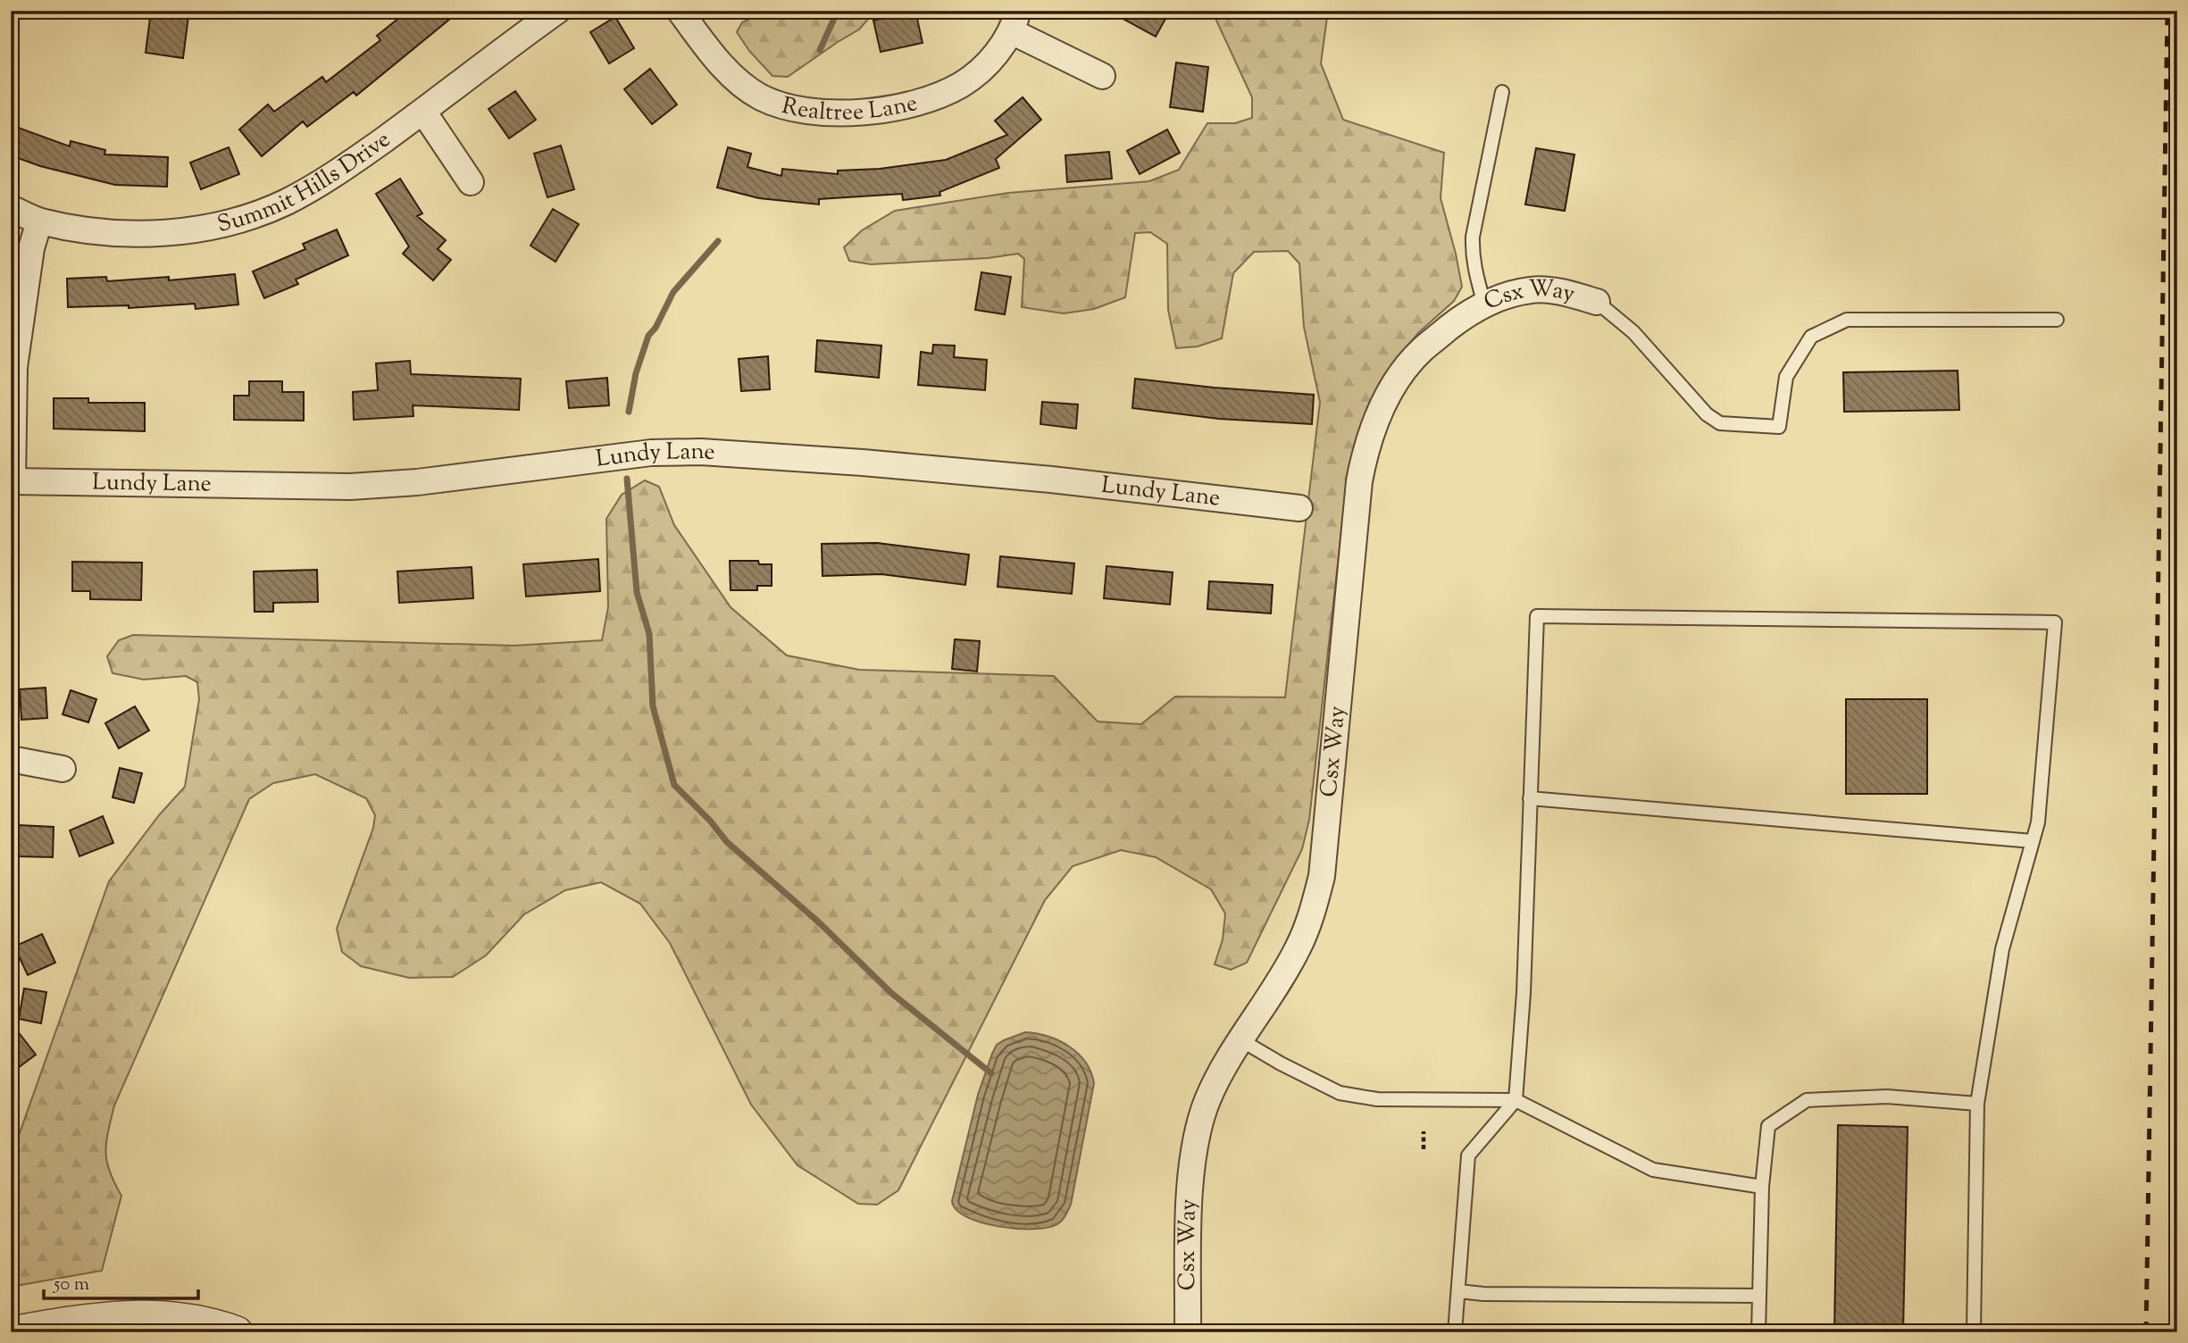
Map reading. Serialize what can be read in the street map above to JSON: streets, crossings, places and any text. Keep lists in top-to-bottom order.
{
  "streets": {
    "street": [
      "Realtree Lane",
      "Summit Hills Drive",
      "Csx Way",
      "Lundy Lane"
    ]
  },
  "scale_bar": "50 m"
}
